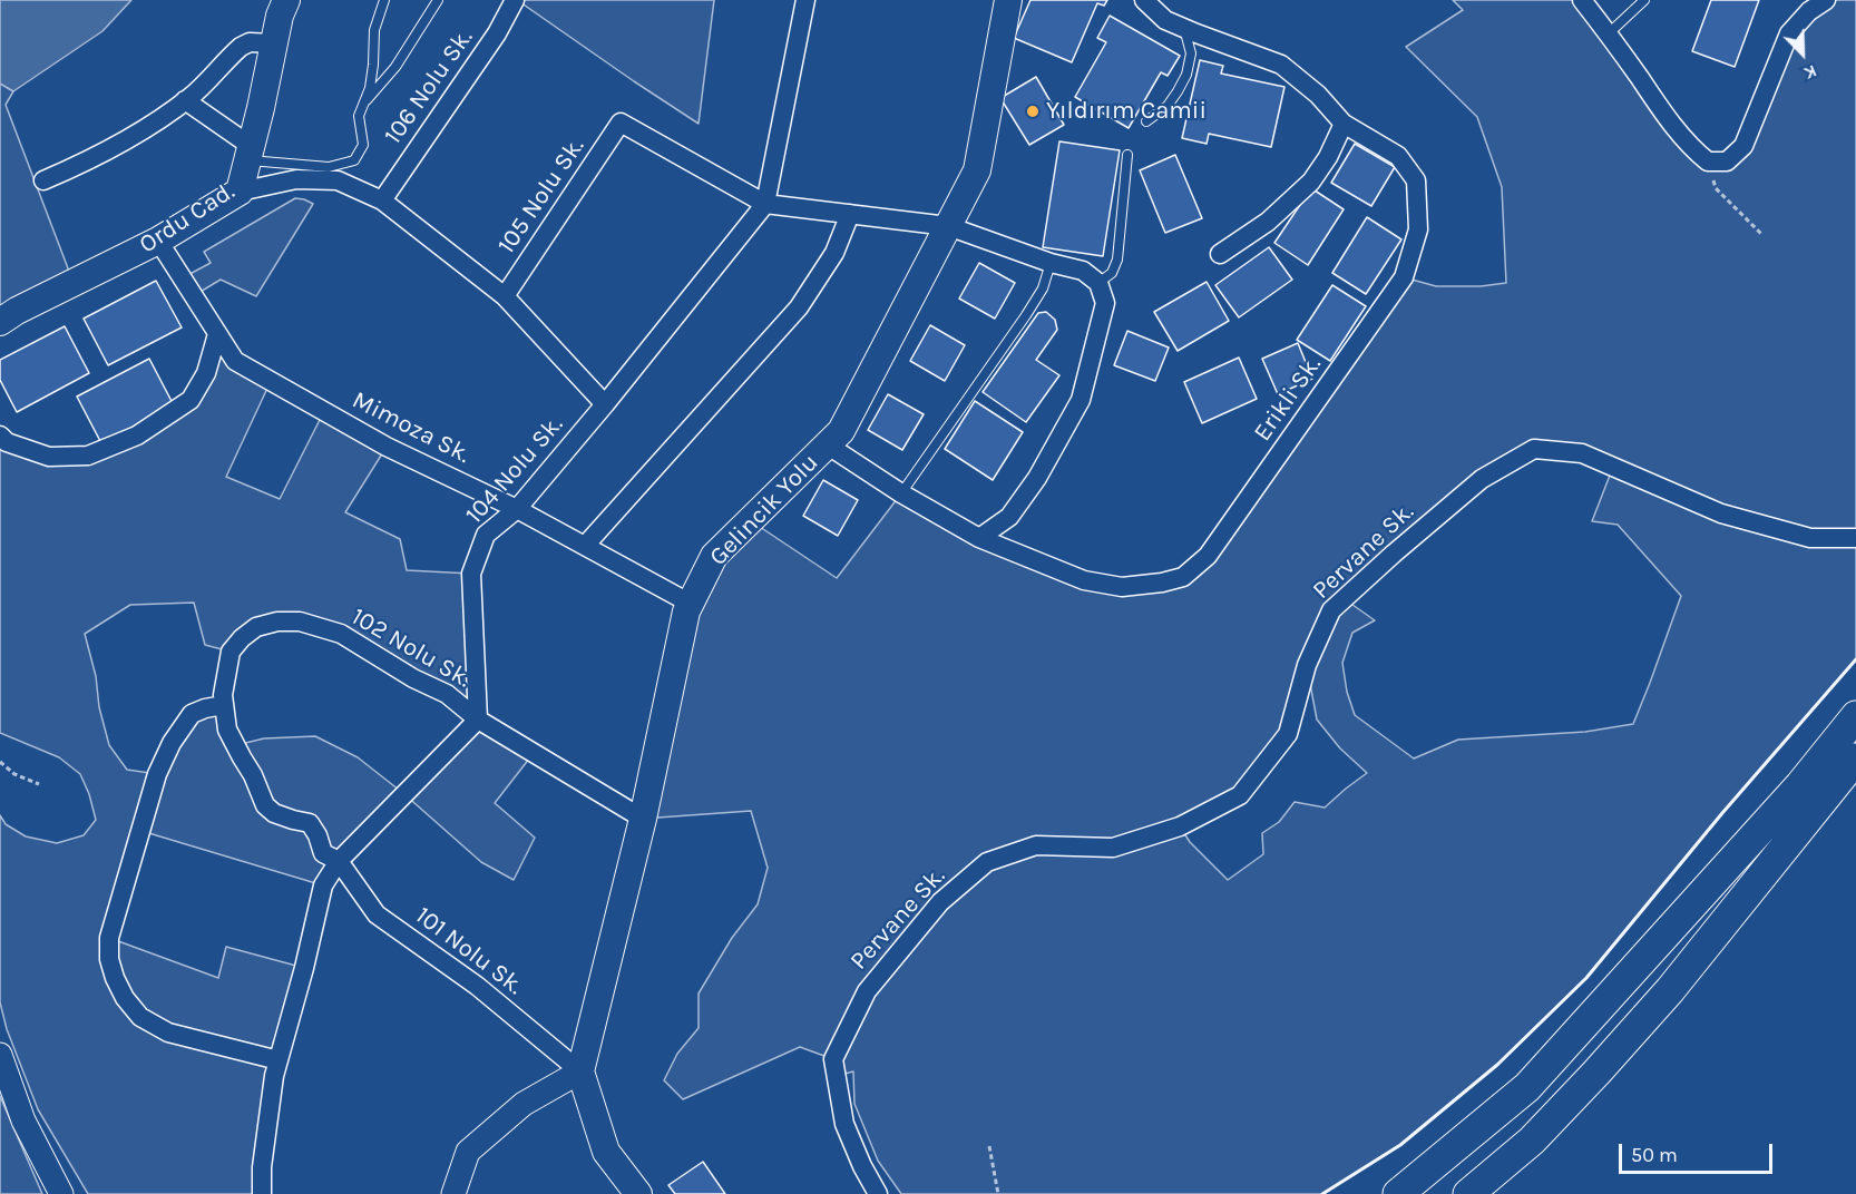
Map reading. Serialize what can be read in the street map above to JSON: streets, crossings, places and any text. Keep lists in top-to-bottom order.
{
  "streets": {
    "main road": ["Ordu Cad.", "Gelincik Yolu"],
    "street": [
      "106 Nolu Sk.",
      "105 Nolu Sk.",
      "Erikli Sk.",
      "Mimoza Sk.",
      "104 Nolu Sk.",
      "Pervane Sk.",
      "102 Nolu Sk.",
      "101 Nolu Sk."
    ]
  },
  "crossings": [
    ["105 Nolu Sk.", "104 Nolu Sk."],
    ["Ordu Cad.", "Mimoza Sk."],
    ["Erikli Sk.", "Gelincik Yolu"],
    ["Mimoza Sk.", "104 Nolu Sk."],
    ["Mimoza Sk.", "Gelincik Yolu"],
    ["104 Nolu Sk.", "102 Nolu Sk."],
    ["Gelincik Yolu", "101 Nolu Sk."],
    ["102 Nolu Sk.", "101 Nolu Sk."]
  ],
  "places": ["Yıldırım Camii"],
  "scale_bar": "50 m",
  "north": "bottom right"
}
